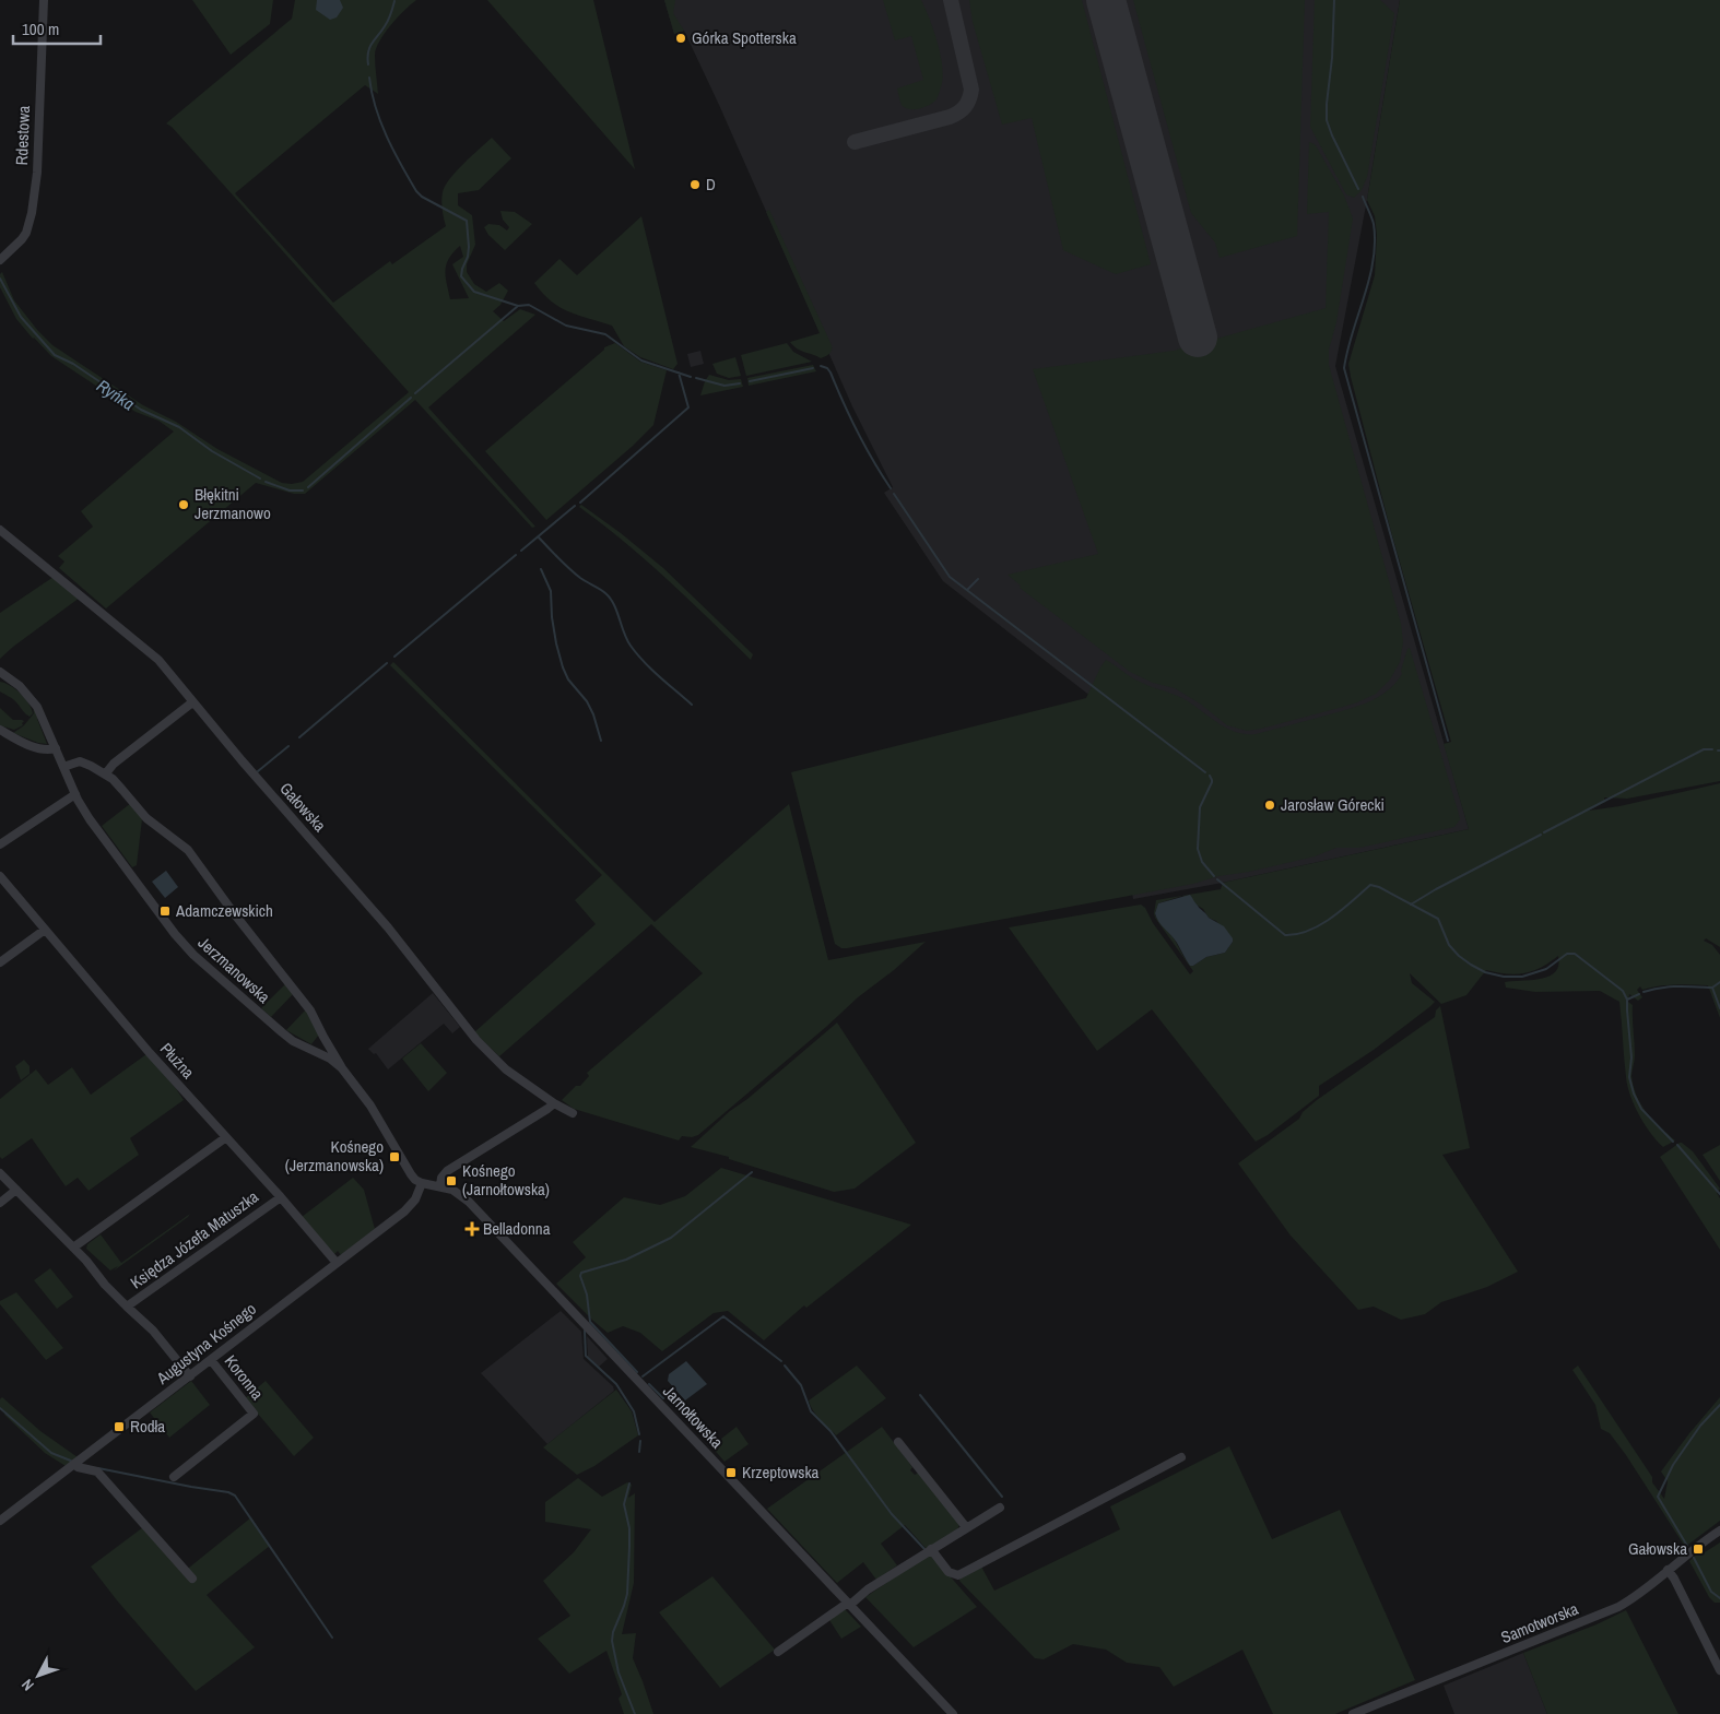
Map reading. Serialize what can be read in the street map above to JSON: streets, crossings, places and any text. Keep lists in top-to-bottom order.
{
  "streets": {
    "street": [
      "Rdestowa",
      "Gałowska",
      "Jerzmanowska",
      "Płużna",
      "Księdza Józefa Matuszka",
      "Augustyna Kośnego",
      "Koronna",
      "Jarnołtowska",
      "Samotworska"
    ]
  },
  "crossings": [
    ["Jerzmanowska", "Augustyna Kośnego"],
    ["Jerzmanowska", "Jarnołtowska"],
    ["Płużna", "Księdza Józefa Matuszka"],
    ["Płużna", "Augustyna Kośnego"],
    ["Augustyna Kośnego", "Koronna"],
    ["Augustyna Kośnego", "Jarnołtowska"]
  ],
  "water": ["Ryńka"],
  "places": {
    "other": [
      "Górka Spotterska",
      "D",
      "Błękitni Jerzmanowo",
      "Jarosław Górecki"
    ],
    "transit": [
      "Adamczewskich",
      "Kośnego (Jerzmanowska)",
      "Kośnego (Jarnołtowska)",
      "Rodła",
      "Krzeptowska",
      "Gałowska"
    ],
    "health": ["Belladonna"]
  },
  "scale_bar": "100 m",
  "north": "bottom left"
}
